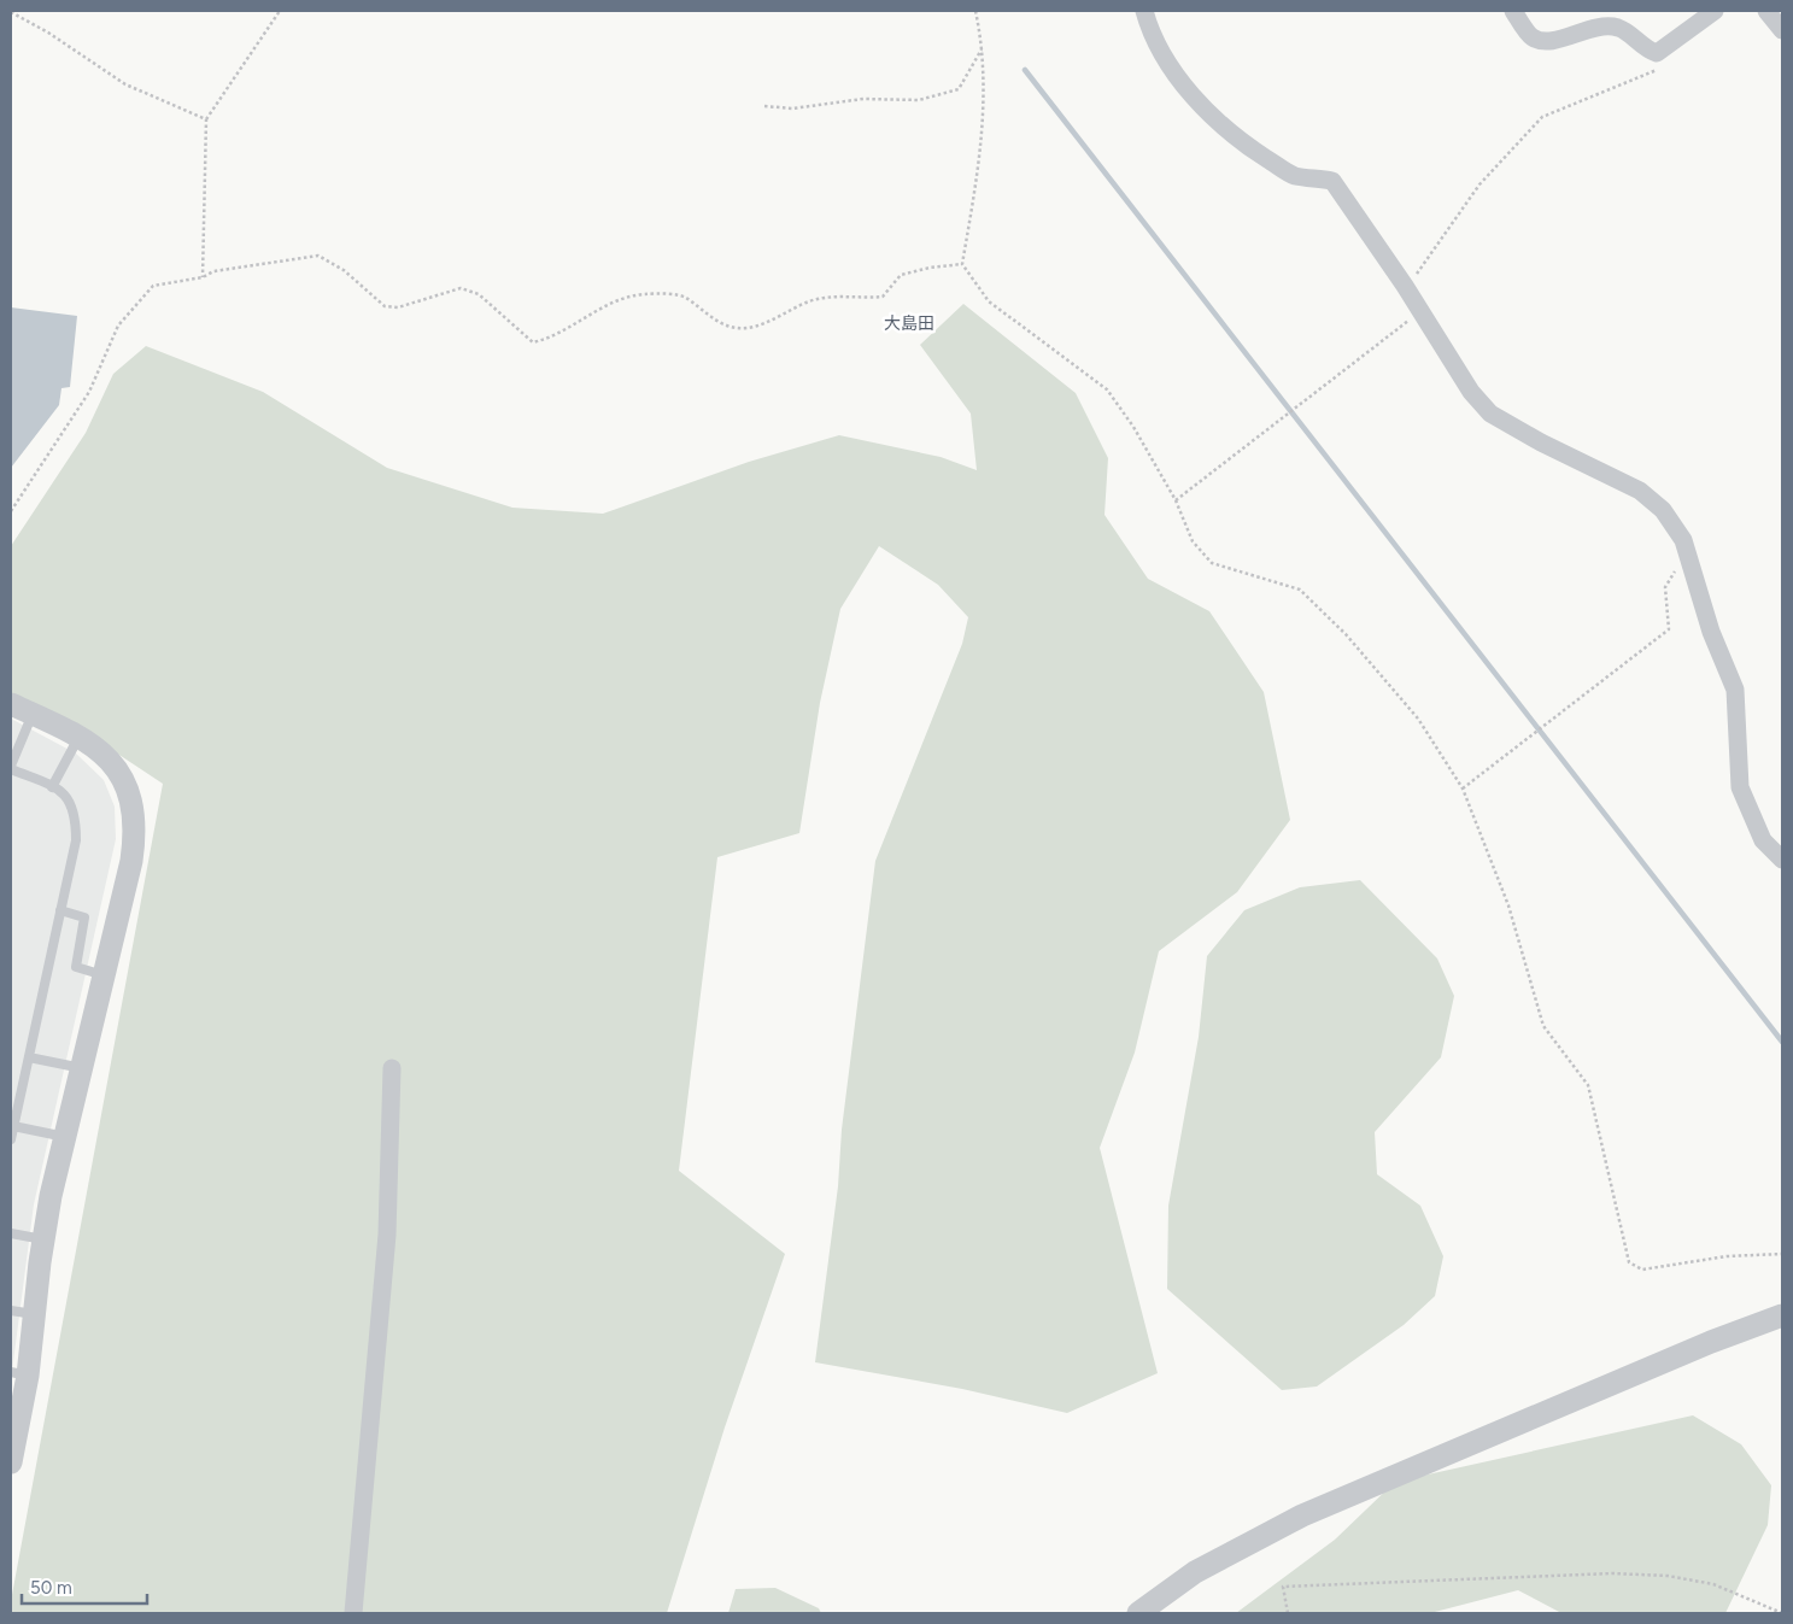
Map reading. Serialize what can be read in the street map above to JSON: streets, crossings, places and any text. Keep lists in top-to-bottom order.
{
  "districts": ["大島田"],
  "scale_bar": "50 m"
}
